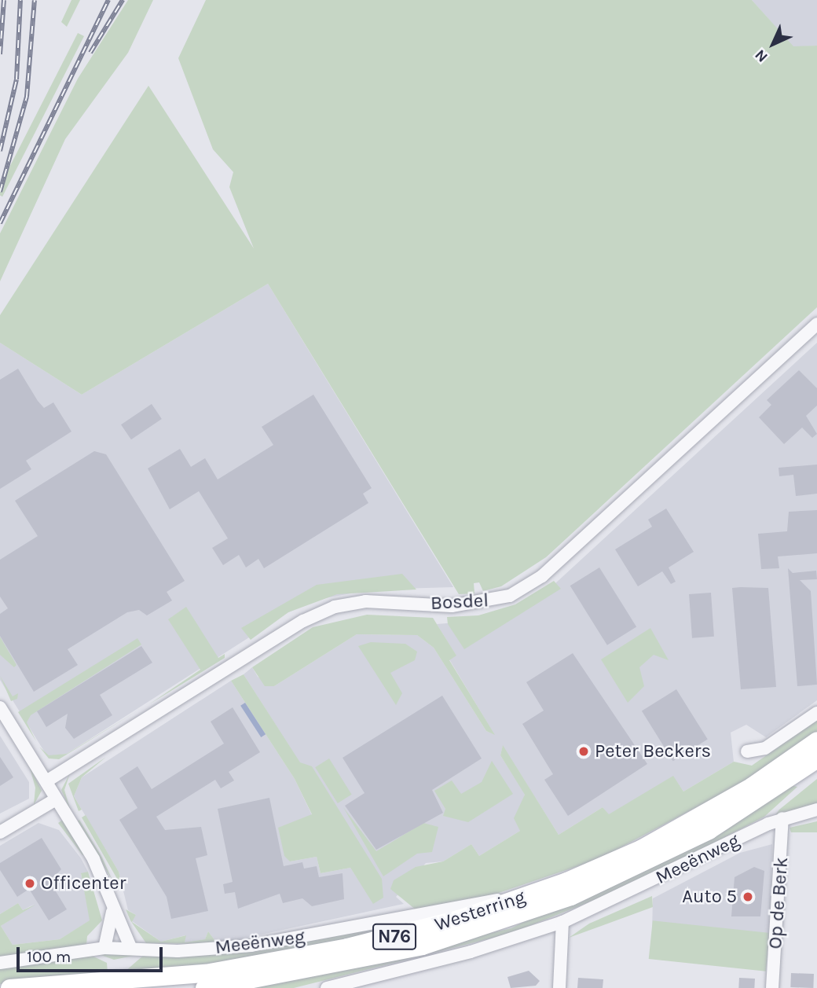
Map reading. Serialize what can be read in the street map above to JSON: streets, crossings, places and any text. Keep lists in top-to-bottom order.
{
  "streets": {
    "highway": ["Westerring", "N76"],
    "street": ["Bosdel", "Meeënweg", "Op de Berk"]
  },
  "crossings": [
    ["Meeënweg", "Op de Berk"],
    ["Meeënweg", "Westerring"]
  ],
  "places": ["Peter Beckers", "Officenter", "Auto 5"],
  "scale_bar": "100 m",
  "north": "bottom left"
}
